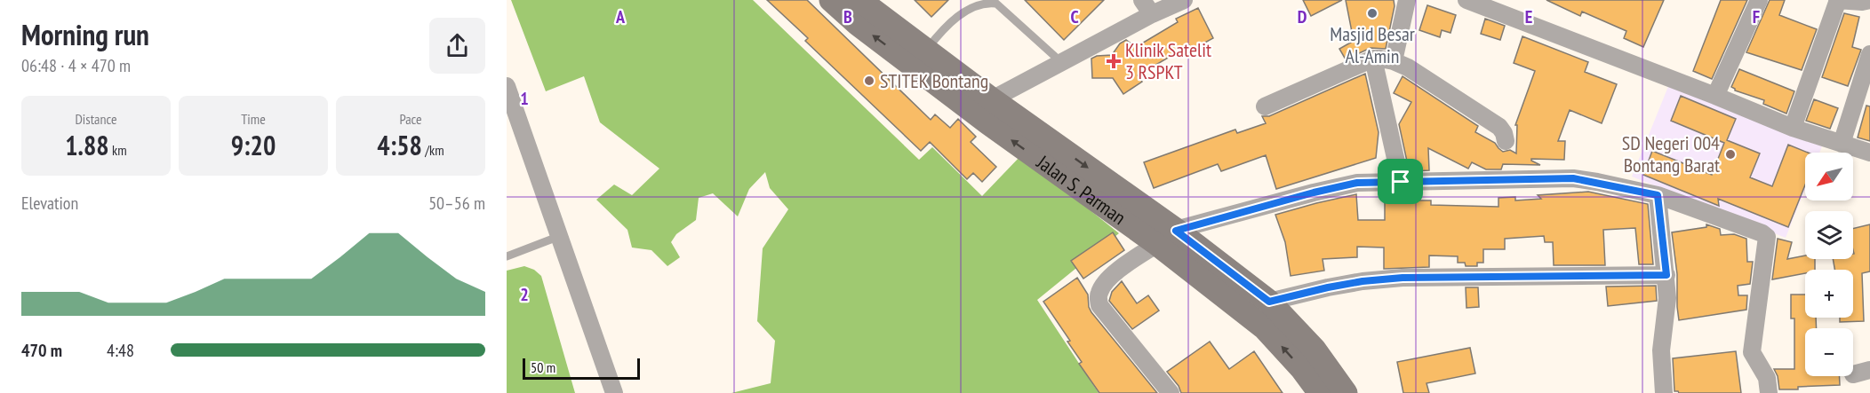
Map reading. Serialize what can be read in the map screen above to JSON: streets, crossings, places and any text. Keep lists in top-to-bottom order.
{
  "streets": {
    "main road": ["Jalan S. Parman"]
  },
  "places": {
    "other": ["Masjid Besar Al-Amin", "STITEK Bontang", "SD Negeri 004 Bontang Barat"],
    "health": ["Klinik Satelit 3 RSPKT"]
  },
  "scale_bar": "50 m",
  "north": "bottom left",
  "page": {
    "heading": ["Morning run", "06:48 · 4 × 470 m"],
    "stats": [
      ["Distance", "1.88 km"],
      ["Time", "9:20"],
      ["Pace", "4:58 /km"]
    ],
    "map_buttons": ["+", "−"],
    "chart": ["Elevation", "50–56 m"],
    "list": [
      {
        "name": "470 m",
        "note": "4:48"
      }
    ],
    "scale": "50 m"
  },
  "grid": {
    "columns": [
      "A",
      "B",
      "C",
      "D",
      "E",
      "F"
    ],
    "rows": ["1", "2"]
  }
}
